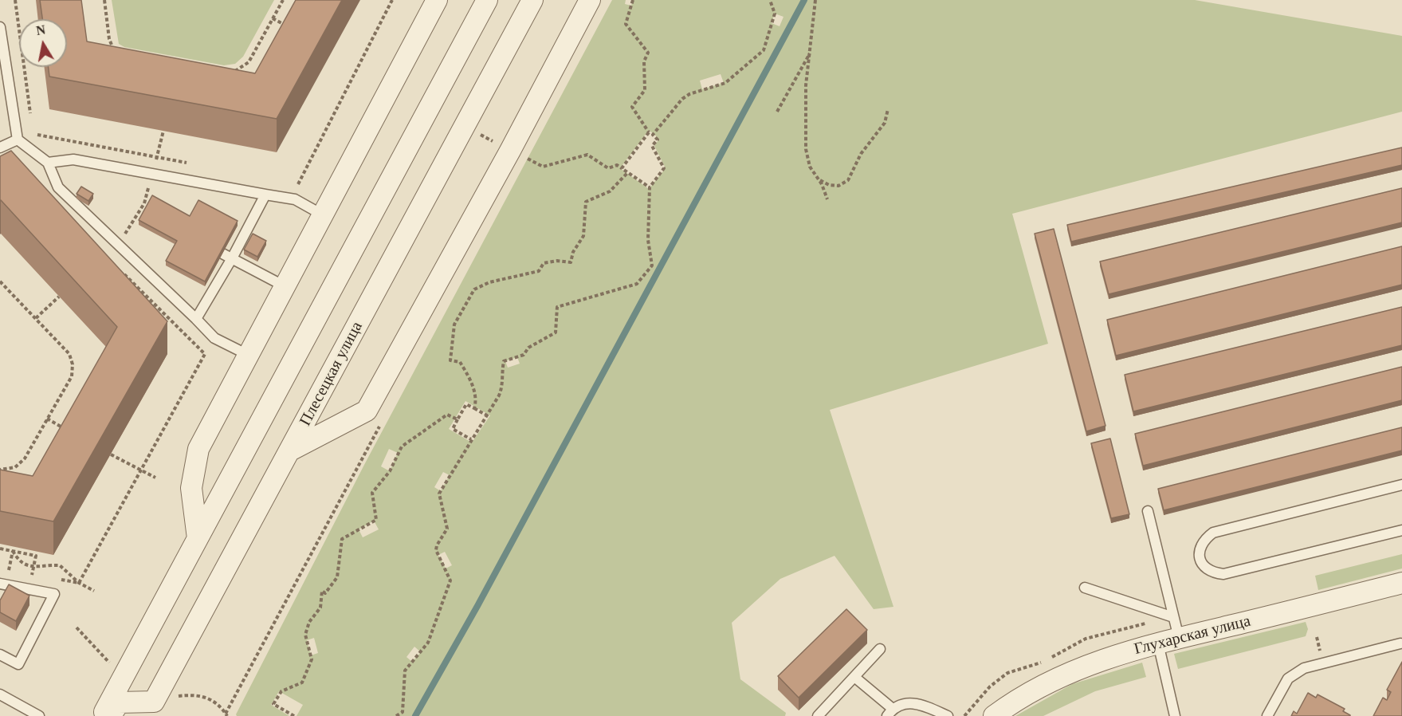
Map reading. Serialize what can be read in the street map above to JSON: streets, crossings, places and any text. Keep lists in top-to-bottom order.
{
  "streets": {
    "street": ["Плесецкая улица", "Глухарская улица"]
  },
  "north": "top"
}
